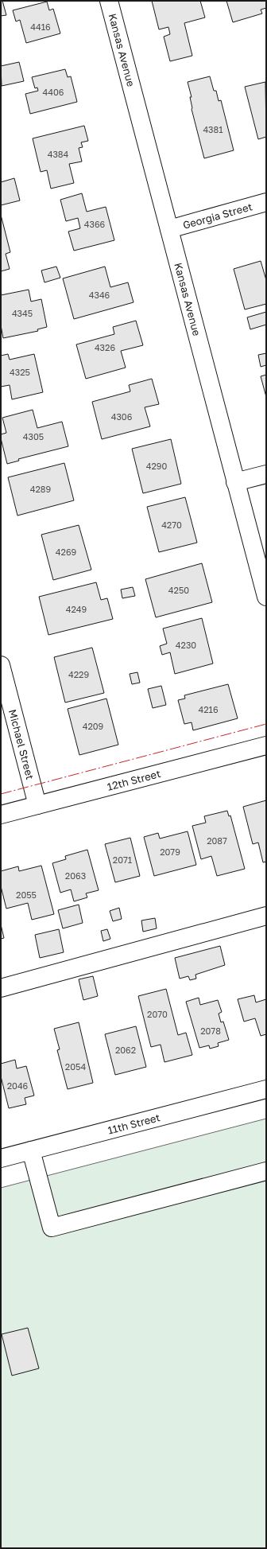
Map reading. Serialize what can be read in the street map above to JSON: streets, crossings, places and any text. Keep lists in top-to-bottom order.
{
  "streets": {
    "street": [
      "Kansas Avenue",
      "Georgia Street",
      "Michael Street",
      "12th Street",
      "11th Street"
    ]
  },
  "crossings": [
    ["Kansas Avenue", "Georgia Street"],
    ["Michael Street", "12th Street"]
  ],
  "house_numbers": [
    "4416",
    "4406",
    "4381",
    "4384",
    "4366",
    "4346",
    "4345",
    "4326",
    "4325",
    "4306",
    "4305",
    "4290",
    "4289",
    "4270",
    "4269",
    "4250",
    "4249",
    "4230",
    "4229",
    "4216",
    "4209",
    "2087",
    "2079",
    "2071",
    "2063",
    "2055",
    "2070",
    "2078",
    "2062",
    "2054",
    "2046"
  ]
}
